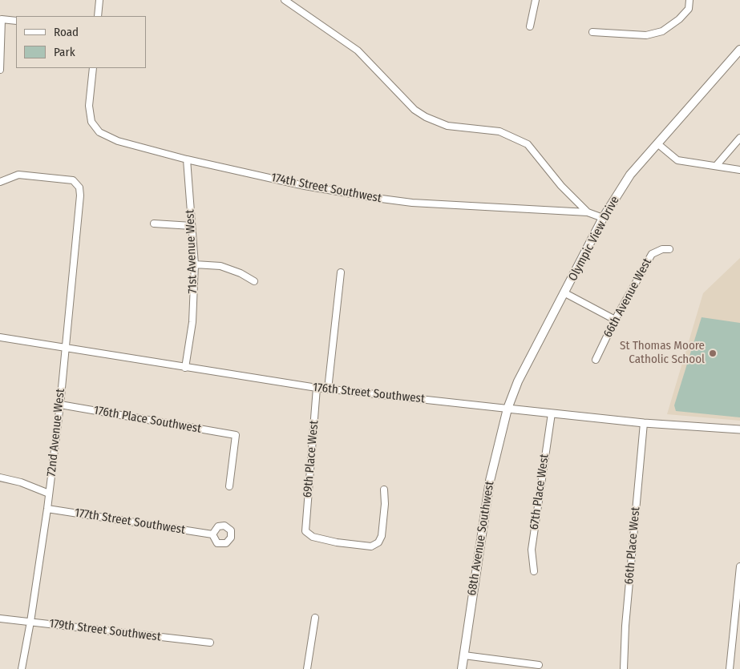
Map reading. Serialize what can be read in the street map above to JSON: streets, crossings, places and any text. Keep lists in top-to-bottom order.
{
  "streets": {
    "main road": ["Olympic View Drive", "68th Avenue Southwest"],
    "street": [
      "174th Street Southwest",
      "71st Avenue West",
      "66th Avenue West",
      "176th Street Southwest",
      "176th Place Southwest",
      "72nd Avenue West",
      "69th Place West",
      "67th Place West",
      "177th Street Southwest",
      "66th Place West",
      "179th Street Southwest"
    ]
  },
  "crossings": [
    ["174th Street Southwest", "71st Avenue West"],
    ["Olympic View Drive", "176th Street Southwest"],
    ["Olympic View Drive", "68th Avenue Southwest"],
    ["71st Avenue West", "176th Street Southwest"],
    ["176th Street Southwest", "72nd Avenue West"],
    ["176th Street Southwest", "69th Place West"],
    ["176th Street Southwest", "67th Place West"],
    ["176th Street Southwest", "68th Avenue Southwest"],
    ["176th Street Southwest", "66th Place West"],
    ["176th Place Southwest", "72nd Avenue West"],
    ["72nd Avenue West", "177th Street Southwest"],
    ["72nd Avenue West", "179th Street Southwest"]
  ],
  "places": ["St Thomas Moore Catholic School"],
  "legend": ["Road", "Park"]
}
